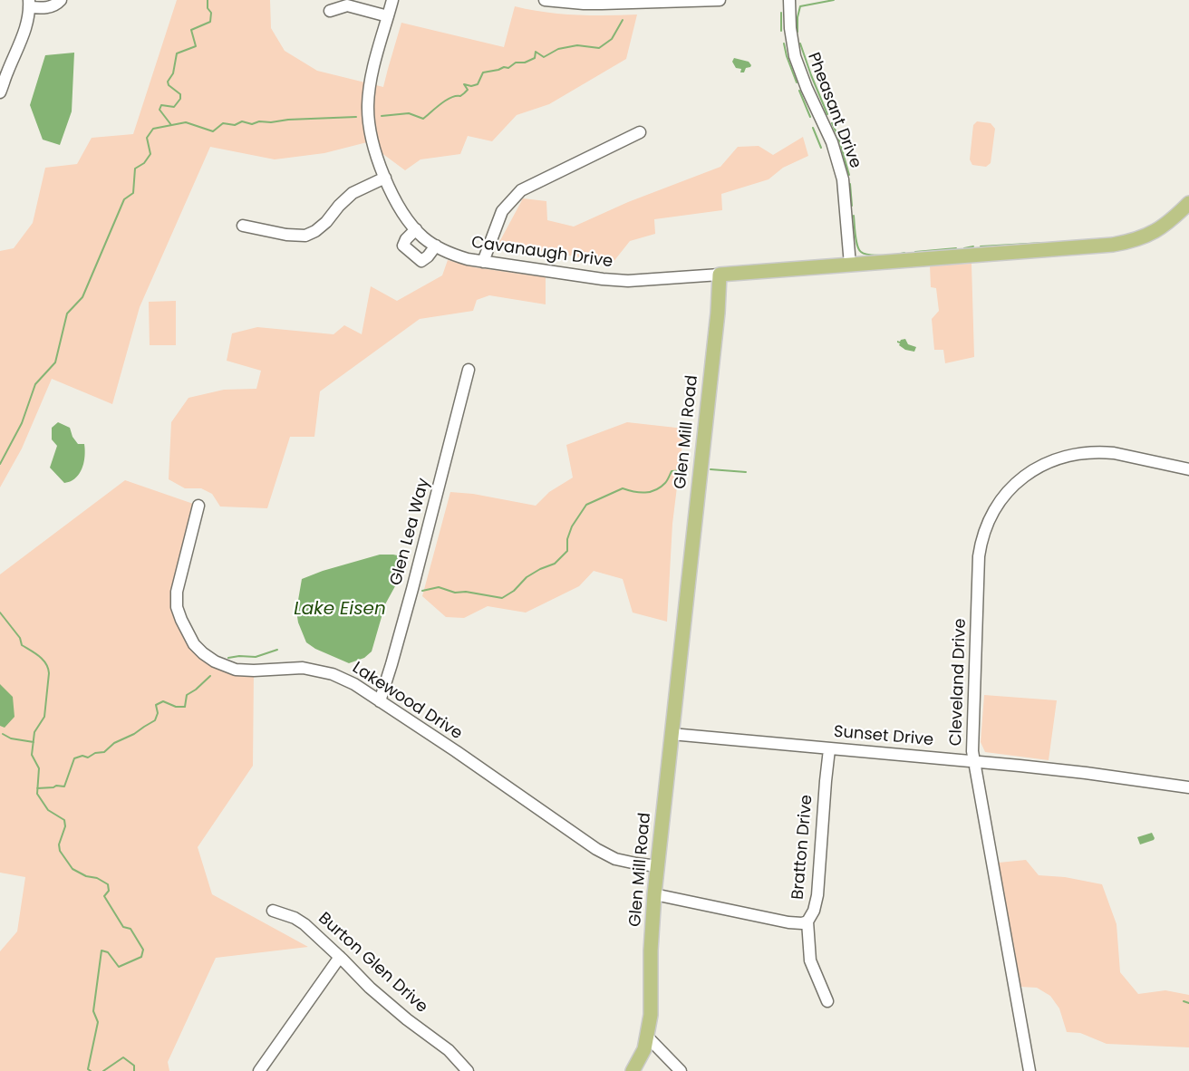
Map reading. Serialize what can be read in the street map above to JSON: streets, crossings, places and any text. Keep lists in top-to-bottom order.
{
  "streets": {
    "main road": ["Glen Mill Road"],
    "street": [
      "Pheasant Drive",
      "Cavanaugh Drive",
      "Glen Lea Way",
      "Cleveland Drive",
      "Lakewood Drive",
      "Sunset Drive",
      "Bratton Drive",
      "Burton Glen Drive"
    ]
  },
  "crossings": [
    ["Cavanaugh Drive", "Glen Mill Road"],
    ["Glen Mill Road", "Lakewood Drive"],
    ["Glen Mill Road", "Sunset Drive"],
    ["Glen Mill Road", "Bratton Drive"],
    ["Glen Lea Way", "Lakewood Drive"],
    ["Cleveland Drive", "Sunset Drive"],
    ["Sunset Drive", "Bratton Drive"]
  ],
  "water": ["Lake Eisen"]
}
